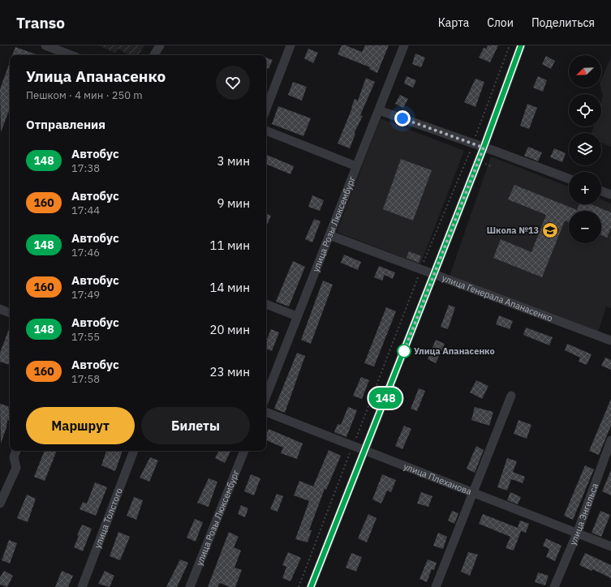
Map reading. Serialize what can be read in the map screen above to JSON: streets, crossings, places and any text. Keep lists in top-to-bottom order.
{
  "streets": {
    "street": [
      "улица Розы Люксембург",
      "улица Генерала Апанасенко",
      "улица Плеханова",
      "улица Энгельса",
      "улица Толстого"
    ]
  },
  "crossings": [
    ["улица Розы Люксембург", "улица Генерала Апанасенко"],
    ["улица Плеханова", "улица Энгельса"]
  ],
  "places": {
    "school or university": ["Школа №13"],
    "other": ["Улица Апанасенко"]
  },
  "lines": ["bus line 148"],
  "north": "bottom left",
  "page": {
    "header": "Transo",
    "nav": ["Карта", "Слои", "Поделиться"],
    "on_map": "148",
    "map_buttons": ["+", "−"],
    "heading": [
      ["Улица Апанасенко", "Пешком · 4 мин · 250 m"],
      "Отправления"
    ],
    "list": [
      {
        "mark": "148",
        "name": "Автобус",
        "note": "17:38",
        "value": "3 мин"
      },
      {
        "mark": "160",
        "name": "Автобус",
        "note": "17:44",
        "value": "9 мин"
      },
      {
        "mark": "148",
        "name": "Автобус",
        "note": "17:46",
        "value": "11 мин"
      },
      {
        "mark": "160",
        "name": "Автобус",
        "note": "17:49",
        "value": "14 мин"
      },
      {
        "mark": "148",
        "name": "Автобус",
        "note": "17:55",
        "value": "20 мин"
      },
      {
        "mark": "160",
        "name": "Автобус",
        "note": "17:58",
        "value": "23 мин"
      }
    ],
    "buttons": ["Маршрут", "Билеты"]
  }
}
